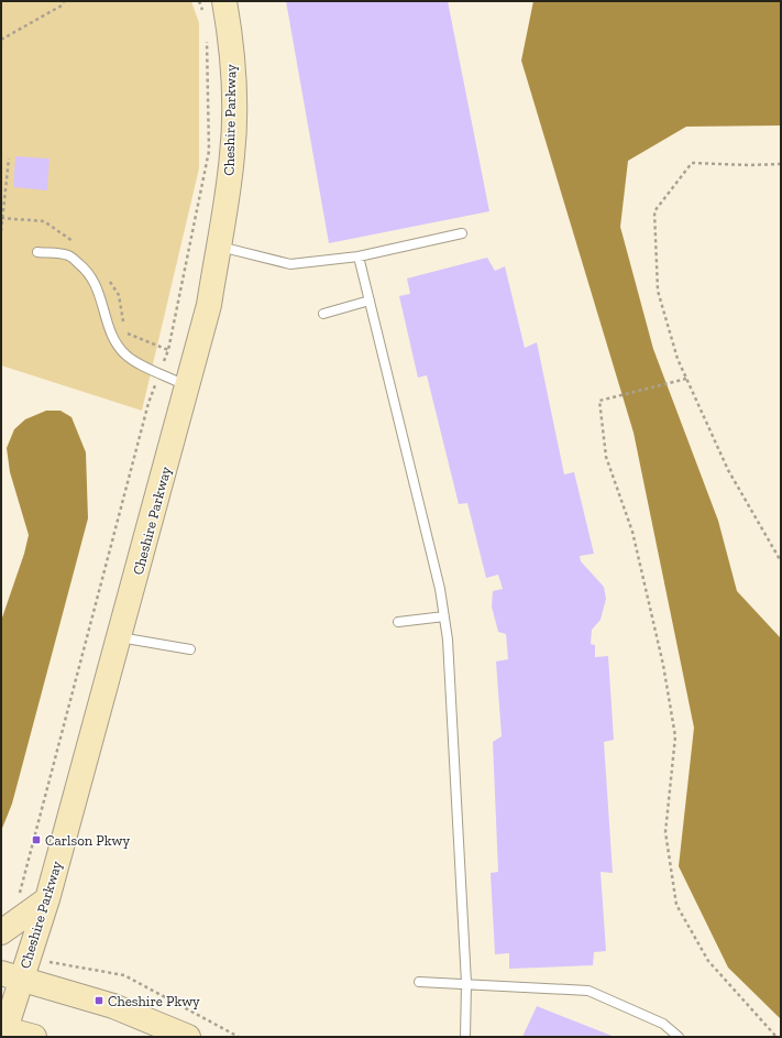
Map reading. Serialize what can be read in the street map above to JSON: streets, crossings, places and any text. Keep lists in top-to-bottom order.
{
  "streets": {
    "street": ["Cheshire Parkway"]
  },
  "places": {
    "transit": ["Carlson Pkwy", "Cheshire Pkwy"]
  }
}
